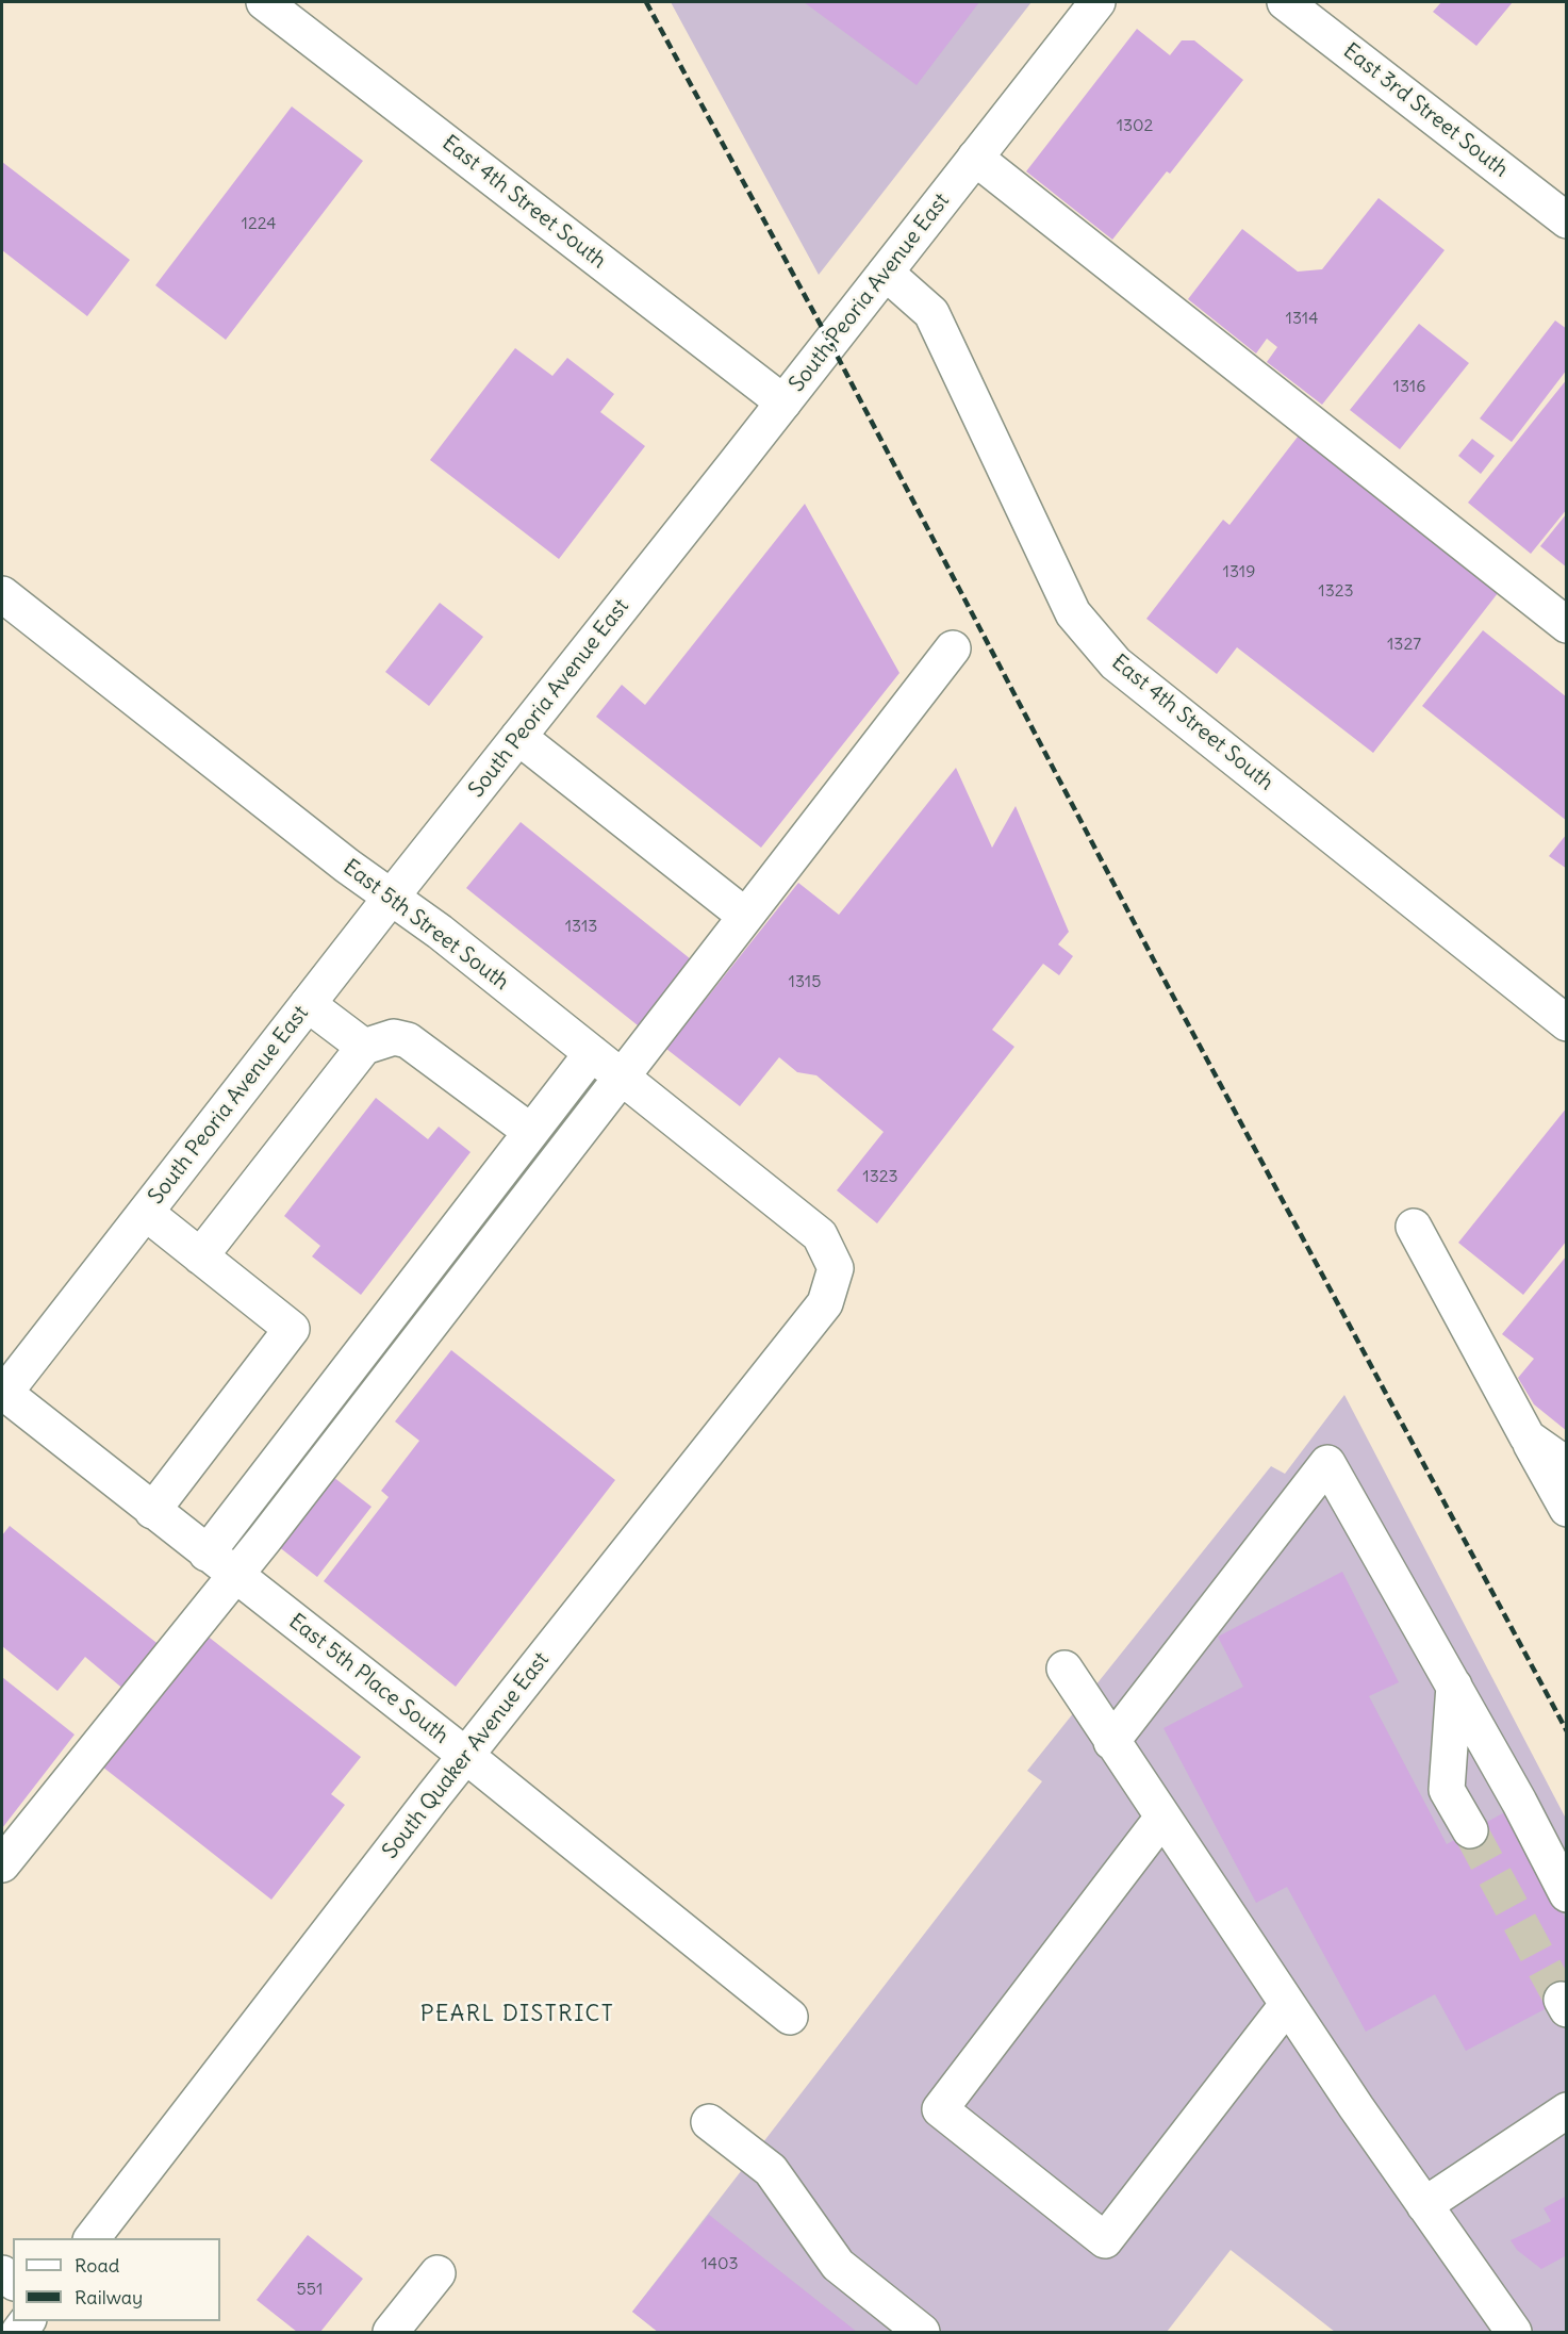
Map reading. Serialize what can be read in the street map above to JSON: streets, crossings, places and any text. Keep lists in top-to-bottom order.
{
  "streets": {
    "street": [
      "East 3rd Street South",
      "East 4th Street South",
      "South Peoria Avenue East",
      "East 5th Street South",
      "East 5th Place South",
      "South Quaker Avenue East"
    ]
  },
  "crossings": [
    ["East 4th Street South", "South Peoria Avenue East"],
    ["South Peoria Avenue East", "East 5th Street South"],
    ["South Peoria Avenue East", "East 5th Place South"],
    ["East 5th Street South", "South Quaker Avenue East"],
    ["East 5th Place South", "South Quaker Avenue East"]
  ],
  "districts": ["PEARL DISTRICT"],
  "house_numbers": [
    "1302",
    "1224",
    "1314",
    "1316",
    "1319",
    "1323",
    "1327",
    "1313",
    "1315",
    "1323",
    "1403",
    "551"
  ],
  "legend": ["Road", "Railway"]
}
